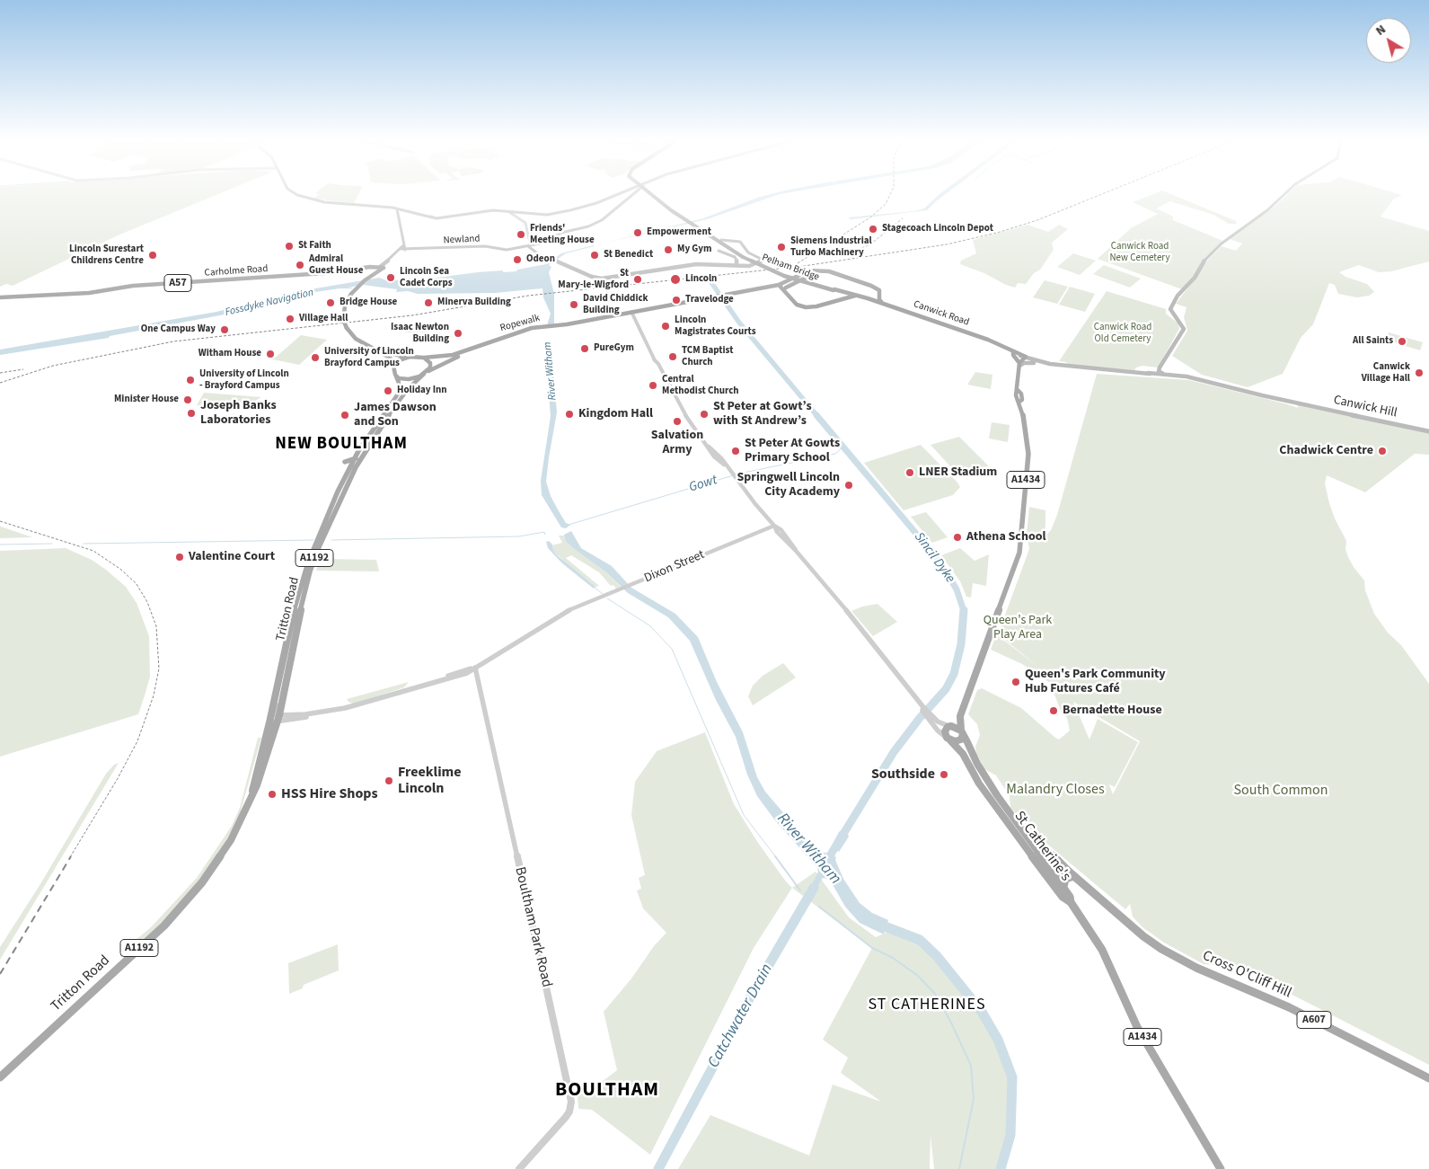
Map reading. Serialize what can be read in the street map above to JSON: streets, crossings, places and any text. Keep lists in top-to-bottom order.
{
  "streets": {
    "main road": [
      "Newland",
      "Pelham Bridge",
      "Carholme Road",
      "A57",
      "Canwick Road",
      "Ropewalk",
      "Canwick Hill",
      "A1434",
      "A1192",
      "Tritton Road",
      "St Catherine's",
      "Cross O'Cliff Hill",
      "A607"
    ],
    "street": ["Dixon Street", "Boultham Park Road"]
  },
  "crossings": [
    ["Pelham Bridge", "Canwick Road"],
    ["Canwick Road", "Canwick Hill"],
    ["Ropewalk", "Tritton Road"],
    ["A1434", "St Catherine's"],
    ["Dixon Street", "Tritton Road"],
    ["Dixon Street", "Boultham Park Road"],
    ["St Catherine's", "Cross O'Cliff Hill"],
    ["St Catherine's", "A607"],
    ["Cross O'Cliff Hill", "A607"]
  ],
  "districts": ["NEW BOULTHAM", "ST CATHERINES", "BOULTHAM"],
  "water": [
    "Fossdyke Navigation",
    "River Witham",
    "Gowt",
    "Sincil Dyke",
    "Catchwater Drain"
  ],
  "parks": [
    "Canwick Road New Cemetery",
    "Canwick Road Old Cemetery",
    "Queen's Park Play Area",
    "Malandry Closes",
    "South Common"
  ],
  "places": [
    "Stagecoach Lincoln Depot",
    "Empowerment",
    "Friends' Meeting House",
    "St Faith",
    "Siemens Industrial Turbo Machinery",
    "My Gym",
    "Lincoln Surestart Childrens Centre",
    "St Benedict",
    "Odeon",
    "Admiral Guest House",
    "Lincoln Sea Cadet Corps",
    "St Mary-le-Wigford",
    "Lincoln",
    "Travelodge",
    "Bridge House",
    "Minerva Building",
    "David Chiddick Building",
    "Village Hall",
    "Lincoln Magistrates Courts",
    "One Campus Way",
    "Isaac Newton Building",
    "All Saints",
    "PureGym",
    "Witham House",
    "TCM Baptist Church",
    "University of Lincoln Brayford Campus",
    "Canwick Village Hall",
    "University of Lincoln - Brayford Campus",
    "Central Methodist Church",
    "Holiday Inn",
    "Minister House",
    "Joseph Banks Laboratories",
    "Kingdom Hall",
    "St Peter at Gowt’s with St Andrew’s",
    "James Dawson and Son",
    "Salvation Army",
    "St Peter At Gowts Primary School",
    "Chadwick Centre",
    "LNER Stadium",
    "Springwell Lincoln City Academy",
    "Athena School",
    "Valentine Court",
    "Queen's Park Community Hub Futures Café",
    "Bernadette House",
    "Southside",
    "Freeklime Lincoln",
    "HSS Hire Shops"
  ],
  "north": "top left"
}
